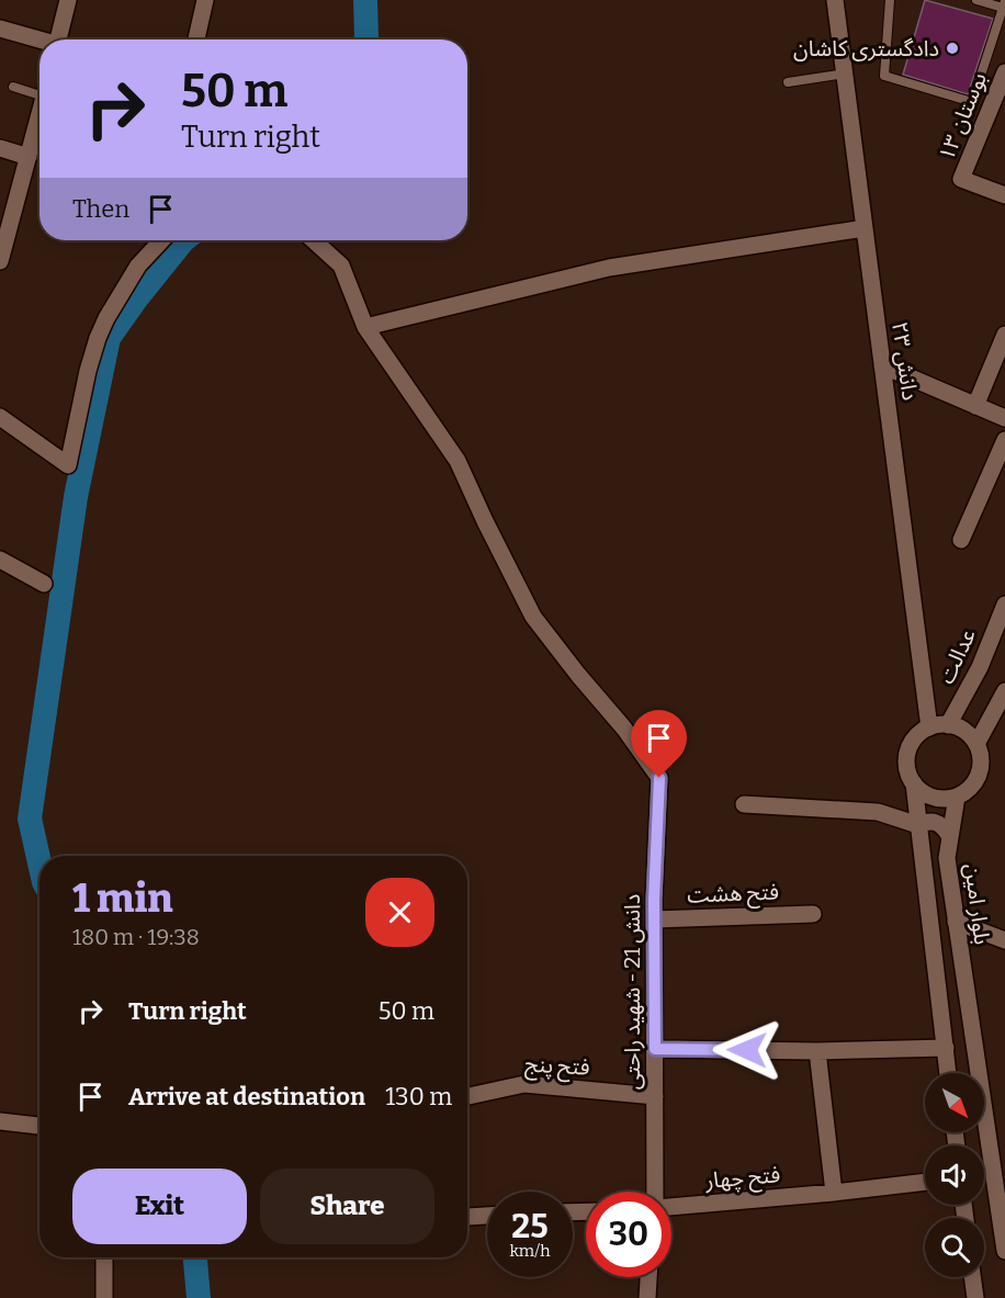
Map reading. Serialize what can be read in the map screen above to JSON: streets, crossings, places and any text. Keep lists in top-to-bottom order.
{
  "streets": {
    "street": [
      "بوستان ۱۳",
      "دانش ۲۳",
      "عدالت",
      "فتح هشت",
      "بلوار امین",
      "دانش 21 - شهید راحتی",
      "فتح پنج",
      "فتح چهار"
    ]
  },
  "crossings": [
    ["دانش ۲۳", "عدالت"],
    ["دانش ۲۳", "بلوار امین"],
    ["عدالت", "بلوار امین"],
    ["فتح هشت", "دانش 21 - شهید راحتی"],
    ["دانش 21 - شهید راحتی", "فتح پنج"]
  ],
  "places": ["دادگستری کاشان"],
  "north": "bottom right",
  "page": {
    "turn": ["50 m", "Turn right"],
    "then": "Then",
    "heading": ["1 min", "180 m · 19:38"],
    "list": [
      {
        "name": "Turn right",
        "value": "50 m"
      },
      {
        "name": "Arrive at destination",
        "value": "130 m"
      }
    ],
    "buttons": ["Exit", "Share"],
    "speed": "25 km/h",
    "limit": "30"
  }
}
